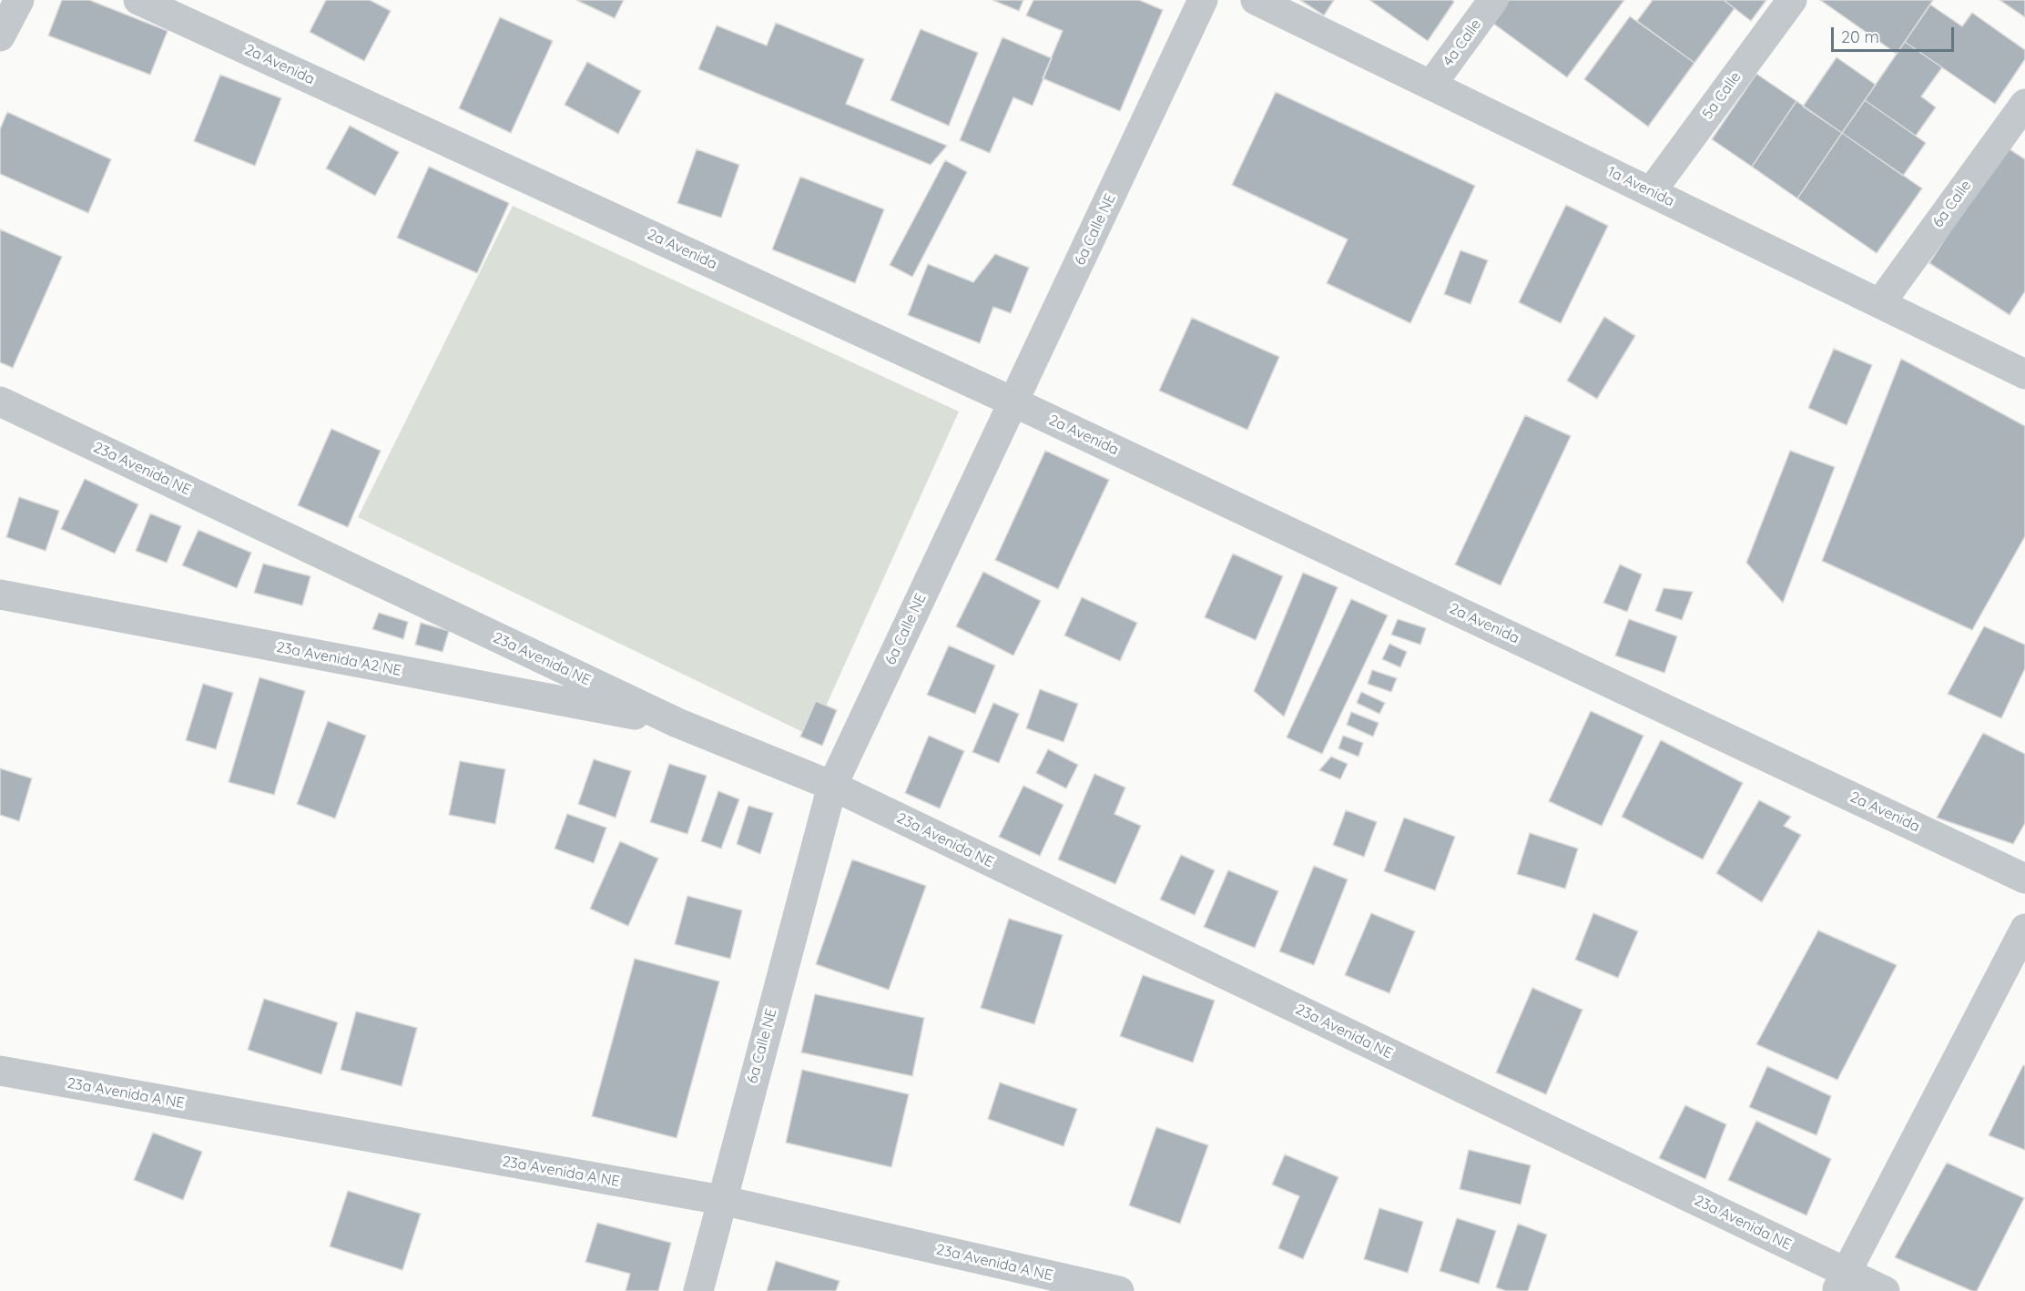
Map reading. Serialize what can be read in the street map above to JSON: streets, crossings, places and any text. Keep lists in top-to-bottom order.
{
  "streets": {
    "street": [
      "4a Calle",
      "2a Avenida",
      "5a Calle",
      "1a Avenida",
      "6a Calle",
      "6a Calle NE",
      "23a Avenida NE",
      "23a Avenida A2 NE",
      "23a Avenida A NE"
    ]
  },
  "crossings": [
    ["4a Calle", "1a Avenida"],
    ["2a Avenida", "6a Calle NE"],
    ["5a Calle", "1a Avenida"],
    ["1a Avenida", "6a Calle"],
    ["6a Calle NE", "23a Avenida NE"],
    ["6a Calle NE", "23a Avenida A NE"],
    ["23a Avenida NE", "23a Avenida A2 NE"]
  ],
  "scale_bar": "20 m"
}
